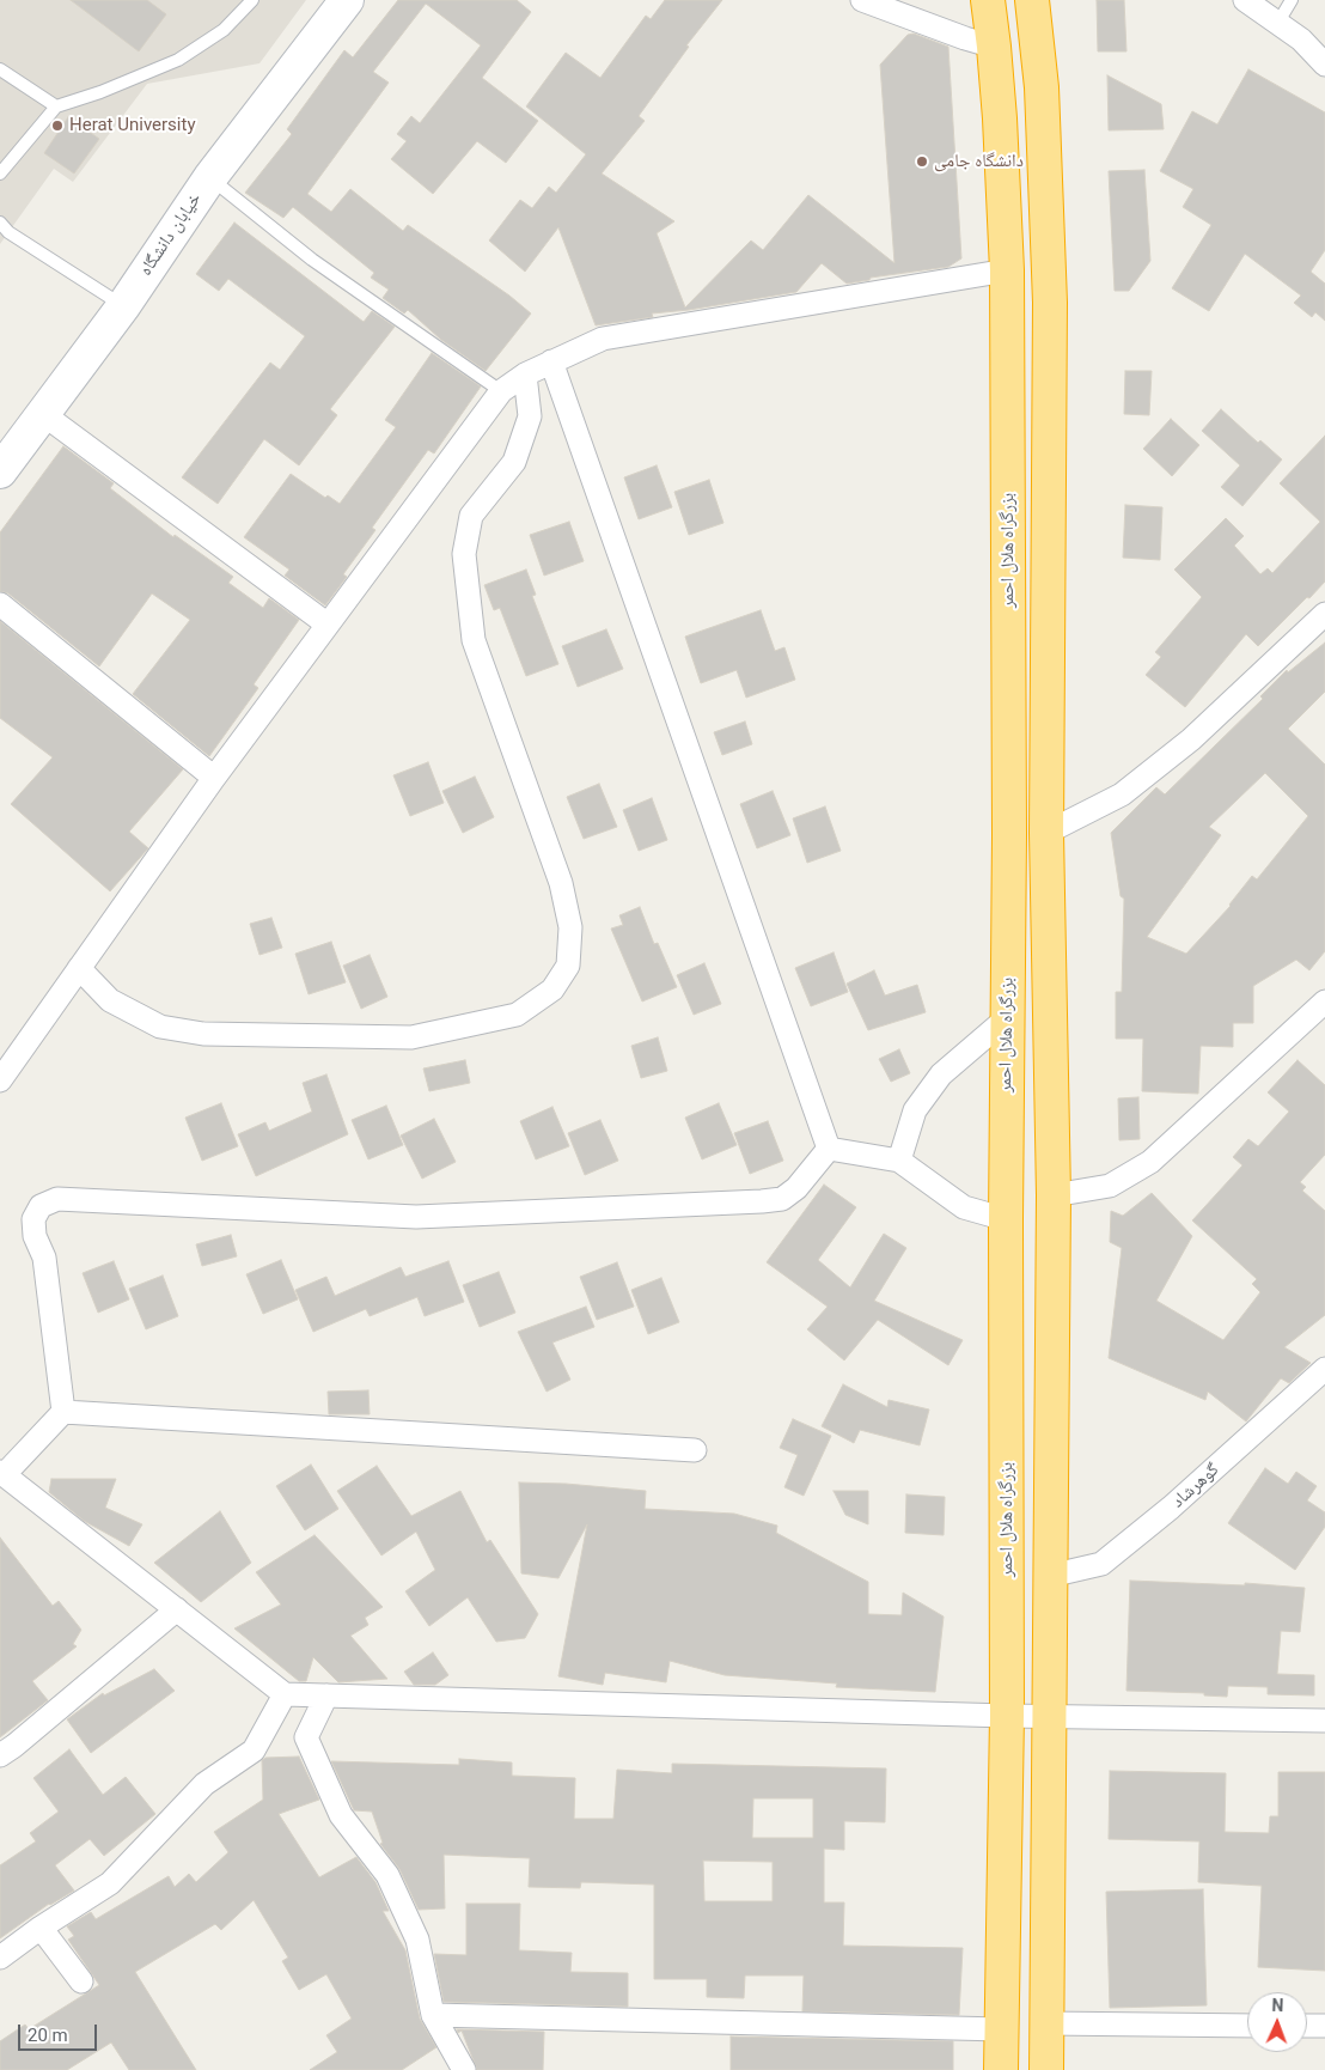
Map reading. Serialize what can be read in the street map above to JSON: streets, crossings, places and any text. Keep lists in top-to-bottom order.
{
  "streets": {
    "highway": ["بزرگراه هلال احمر"],
    "street": ["خیابان دانشگاه", "گوهرشاد"]
  },
  "places": ["Herat University", "دانشگاه جامی"],
  "scale_bar": "20 m",
  "north": "top"
}
